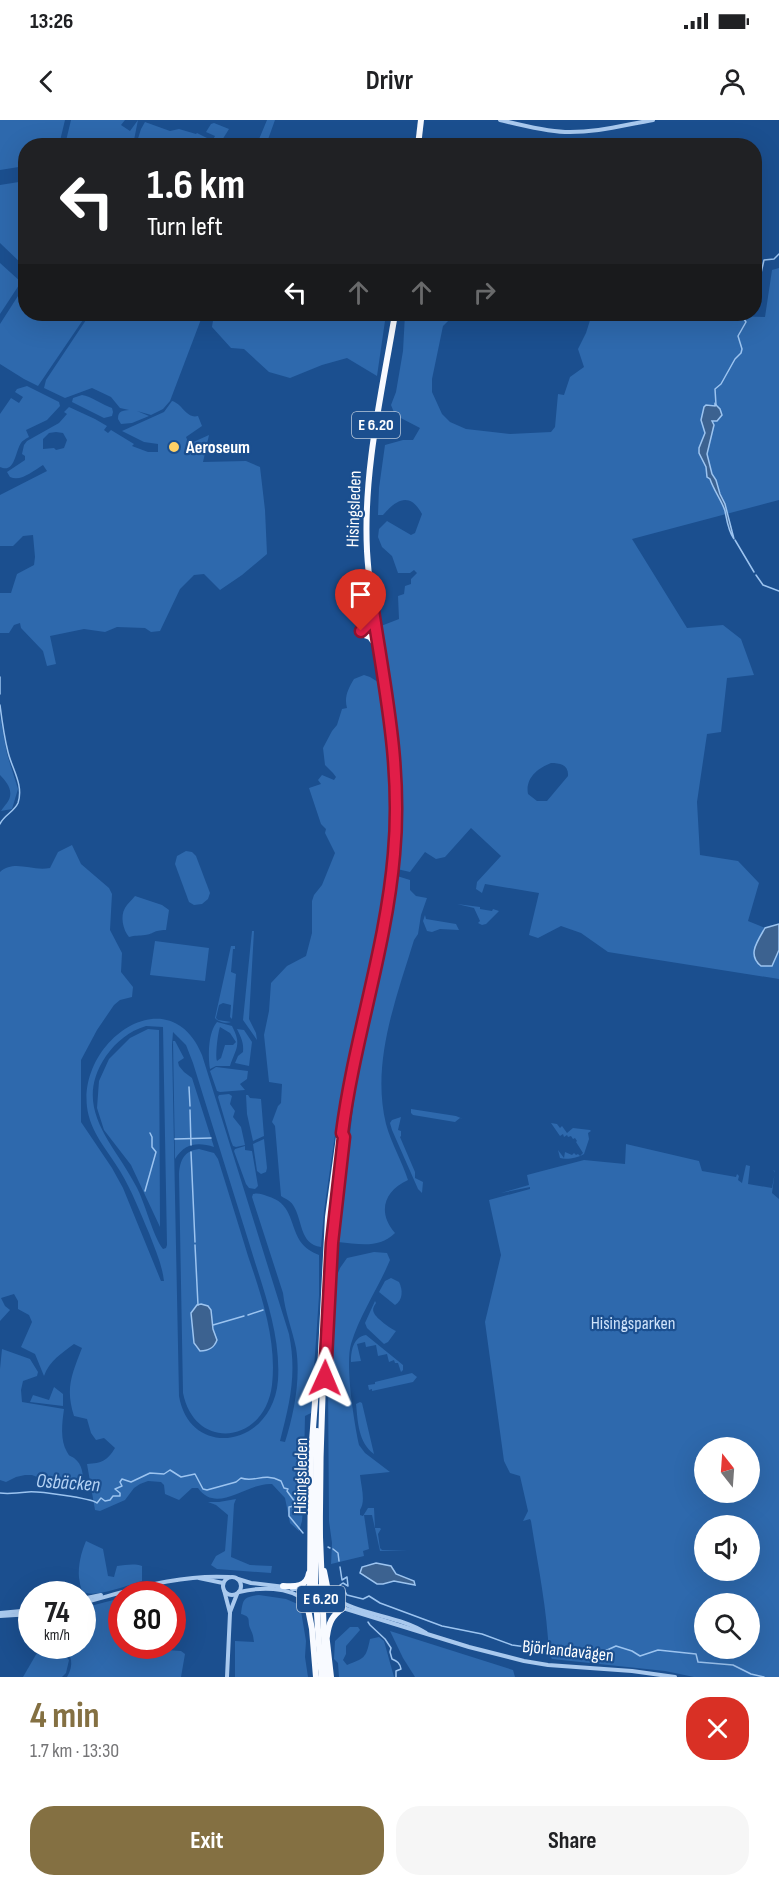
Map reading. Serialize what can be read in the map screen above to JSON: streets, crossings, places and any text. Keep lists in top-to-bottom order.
{
  "streets": {
    "highway": ["E 6.20", "Hisingsleden"],
    "street": ["Björlandavägen"]
  },
  "crossings": [
    ["E 6.20", "Hisingsleden"]
  ],
  "water": ["Osbäcken"],
  "parks": ["Hisingsparken"],
  "places": ["Aeroseum"],
  "north": "top",
  "page": {
    "status": "13:26",
    "header": "Drivr",
    "turn": ["1.6 km", "Turn left"],
    "speed": "74 km/h",
    "limit": "80",
    "heading": ["4 min", "1.7 km · 13:30"],
    "buttons": ["Exit", "Share"]
  }
}
